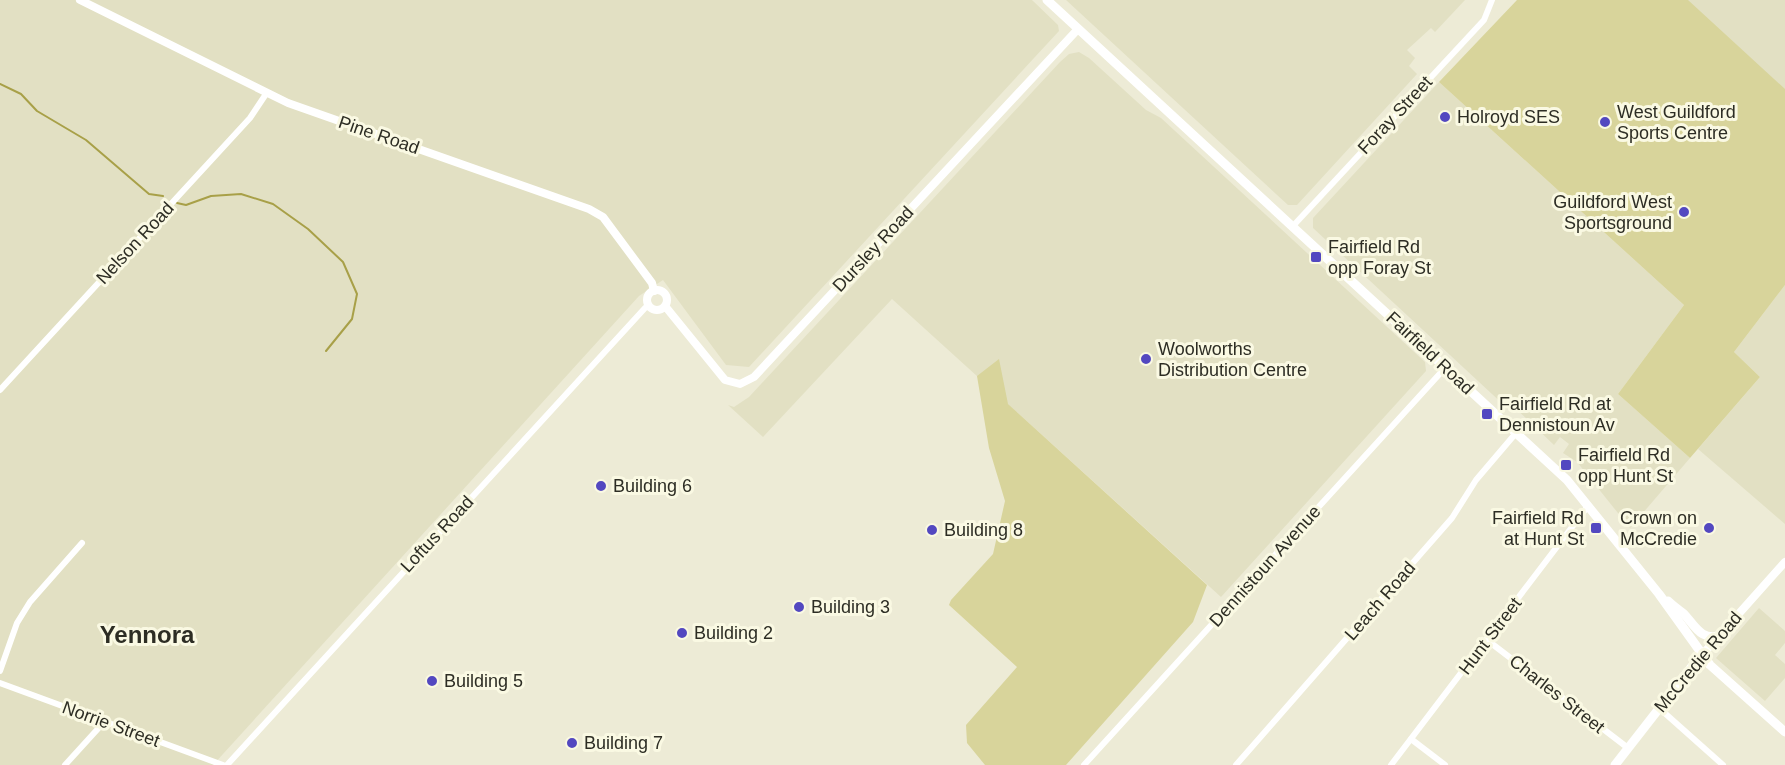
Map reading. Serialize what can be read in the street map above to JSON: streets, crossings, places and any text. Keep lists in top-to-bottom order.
{
  "streets": {
    "main road": ["Fairfield Road", "McCredie Road"],
    "street": [
      "Foray Street",
      "Pine Road",
      "Nelson Road",
      "Dursley Road",
      "Loftus Road",
      "Dennistoun Avenue",
      "Leach Road",
      "Hunt Street",
      "Charles Street",
      "Norrie Street"
    ]
  },
  "crossings": [
    ["Foray Street", "Fairfield Road"],
    ["Pine Road", "Nelson Road"],
    ["Pine Road", "Dursley Road"],
    ["Pine Road", "Loftus Road"],
    ["Dursley Road", "Fairfield Road"],
    ["Dursley Road", "Loftus Road"],
    ["Fairfield Road", "Dennistoun Avenue"],
    ["Fairfield Road", "Leach Road"],
    ["Fairfield Road", "Hunt Street"],
    ["Fairfield Road", "McCredie Road"],
    ["Loftus Road", "Norrie Street"],
    ["Hunt Street", "Charles Street"],
    ["McCredie Road", "Charles Street"]
  ],
  "districts": ["Yennora"],
  "places": {
    "other": [
      "Holroyd SES",
      "West Guildford Sports Centre",
      "Guildford West Sportsground",
      "Woolworths Distribution Centre",
      "Building 6",
      "Crown on McCredie",
      "Building 8",
      "Building 3",
      "Building 2",
      "Building 5",
      "Building 7"
    ],
    "transit": [
      "Fairfield Rd opp Foray St",
      "Fairfield Rd at Dennistoun Av",
      "Fairfield Rd opp Hunt St",
      "Fairfield Rd at Hunt St"
    ]
  }
}
